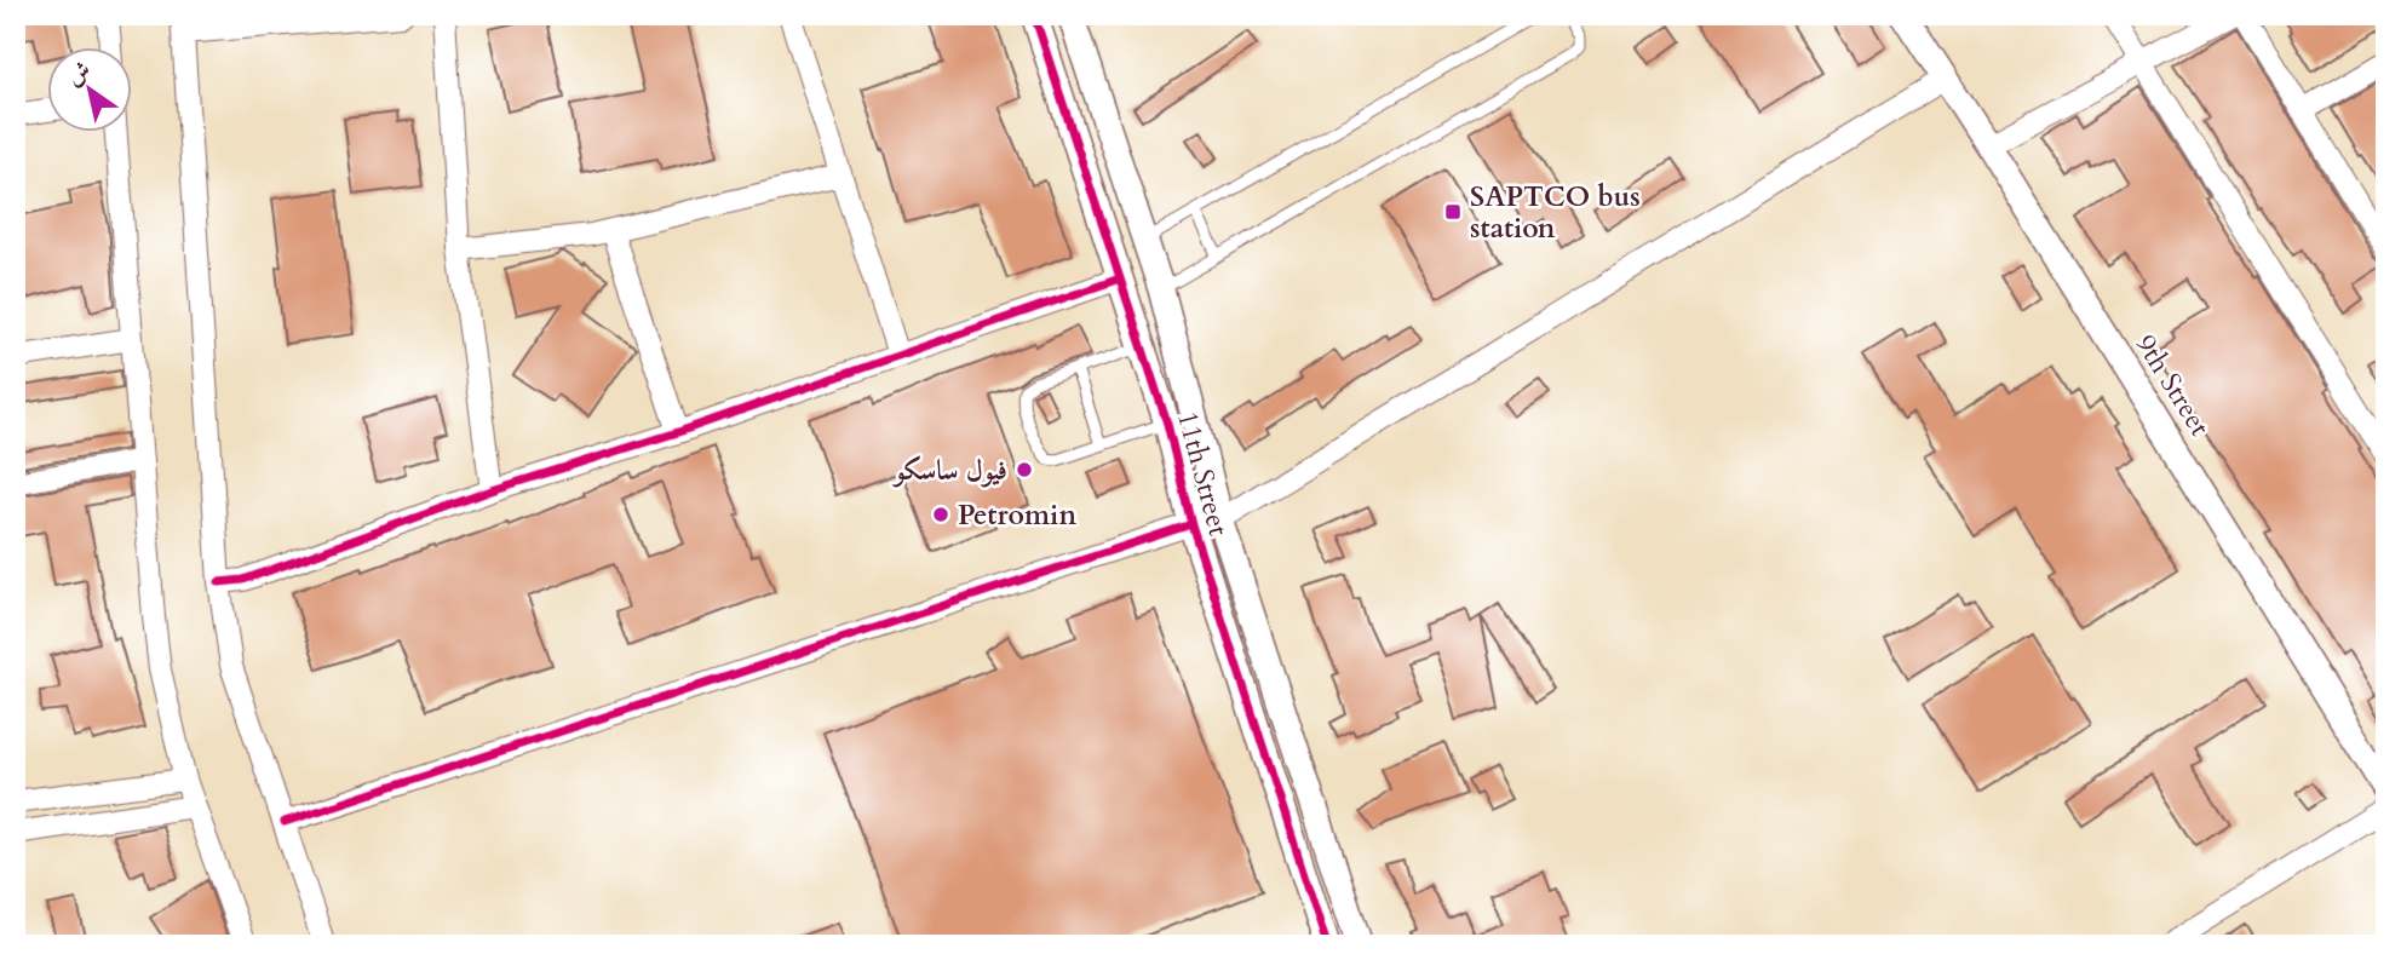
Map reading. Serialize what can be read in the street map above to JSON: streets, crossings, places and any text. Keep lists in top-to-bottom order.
{
  "streets": {
    "street": ["9th Street", "11th Street"]
  },
  "places": {
    "transit": ["SAPTCO bus station"],
    "other": ["فيول ساسكو", "Petromin"]
  },
  "north": "top left"
}
